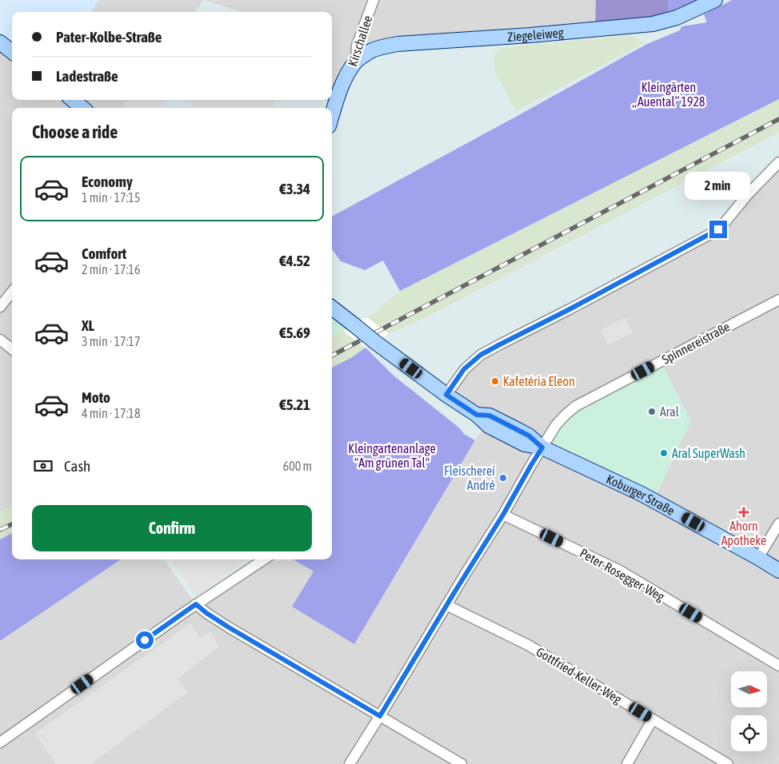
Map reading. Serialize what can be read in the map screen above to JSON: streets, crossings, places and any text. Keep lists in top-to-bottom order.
{
  "streets": {
    "main road": ["Ziegeleiweg", "Kirschallee", "Koburger Straße"],
    "street": ["Spinnereistraße", "Peter-Rosegger-Weg", "Gottfried-Keller-Weg"]
  },
  "crossings": [
    ["Ziegeleiweg", "Kirschallee"],
    ["Spinnereistraße", "Koburger Straße"],
    ["Spinnereistraße", "Peter-Rosegger-Weg"],
    ["Spinnereistraße", "Gottfried-Keller-Weg"]
  ],
  "parks": ["Kleingärten „Auental“ 1928", "Kleingartenanlage \"Am grünen Tal\""],
  "places": {
    "other": [
      "Kafetéria Eleon",
      "Aral",
      "Aral SuperWash",
      "Fleischerei André"
    ],
    "health": ["Ahorn Apotheke"]
  },
  "north": "right",
  "page": {
    "banner": ["Pater-Kolbe-Straße", "Ladestraße"],
    "heading": "Choose a ride",
    "list": [
      {
        "name": "Economy",
        "note": "1 min · 17:15",
        "value": "€3.34"
      },
      {
        "name": "Comfort",
        "note": "2 min · 17:16",
        "value": "€4.52"
      },
      {
        "name": "XL",
        "note": "3 min · 17:17",
        "value": "€5.69"
      },
      {
        "name": "Moto",
        "note": "4 min · 17:18",
        "value": "€5.21"
      }
    ],
    "bubble": "2 min",
    "pay": ["Cash", "600 m"],
    "buttons": "Confirm"
  }
}
